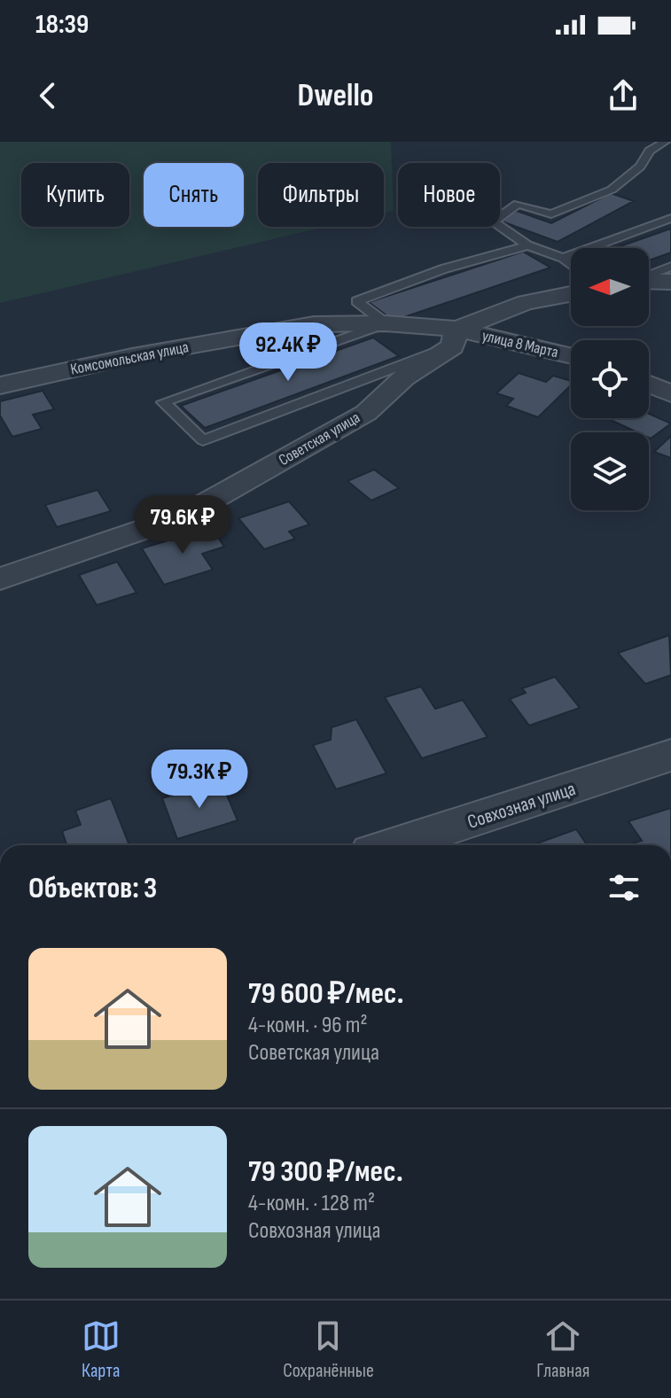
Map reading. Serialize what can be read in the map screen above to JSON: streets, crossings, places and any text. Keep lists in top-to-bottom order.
{
  "streets": {
    "street": [
      "улица 8 Марта",
      "Комсомольская улица",
      "Советская улица",
      "Совхозная улица"
    ]
  },
  "crossings": [
    ["улица 8 Марта", "Комсомольская улица"],
    ["улица 8 Марта", "Советская улица"],
    ["Комсомольская улица", "Советская улица"]
  ],
  "north": "left",
  "page": {
    "status": "18:39",
    "header": "Dwello",
    "chip": [
      "Купить",
      "Снять",
      "Фильтры",
      "Новое"
    ],
    "price": ["92.4K ₽", "79.6K ₽", "79.3K ₽"],
    "heading": "Объектов: 3",
    "list": [
      {
        "name": "79 600 ₽/мес.",
        "note": "4-комн. · 96 m² · Советская улица"
      },
      {
        "name": "79 300 ₽/мес.",
        "note": "4-комн. · 128 m² · Совхозная улица"
      }
    ],
    "tabs": ["Карта", "Сохранённые", "Главная"]
  }
}
